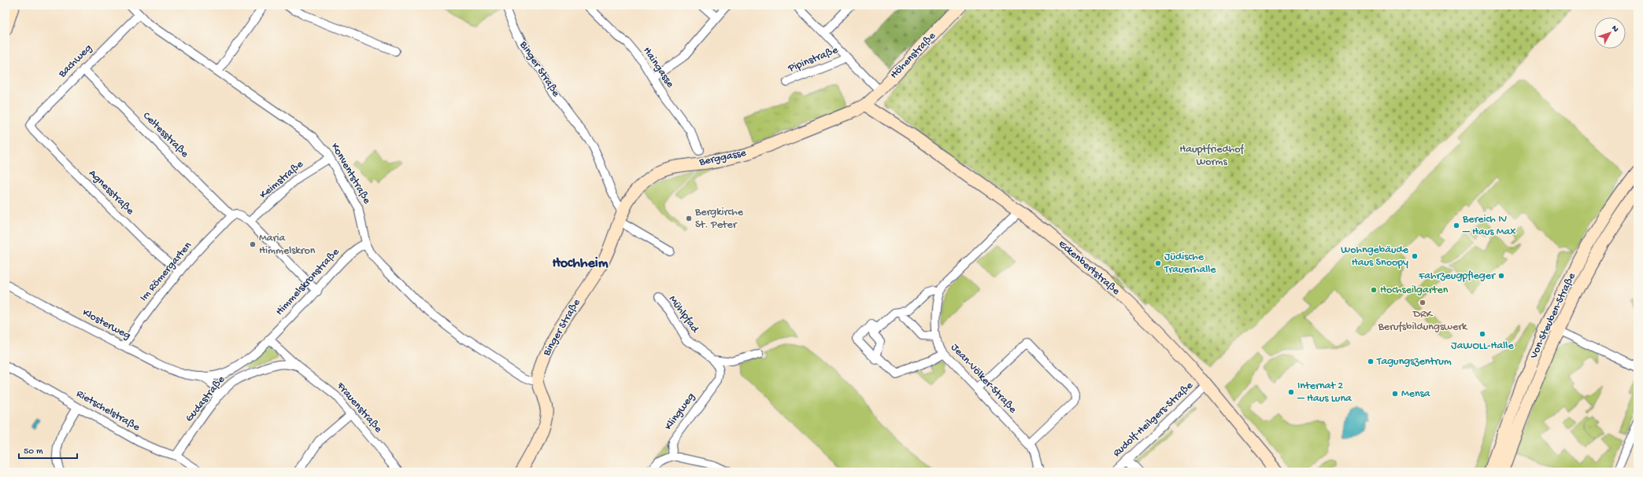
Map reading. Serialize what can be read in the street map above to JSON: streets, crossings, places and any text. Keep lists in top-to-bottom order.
{
  "streets": {
    "street": [
      "Höhenstraße",
      "Pipinstraße",
      "Bachweg",
      "Haingasse",
      "Binger Straße",
      "Celtesstraße",
      "Berggasse",
      "Konventstraße",
      "Keimstraße",
      "Agnesstraße",
      "Eckenbertstraße",
      "Im Römergarten",
      "Himmelskronstraße",
      "Mühlpfad",
      "Von-Steuben-Straße",
      "Klosterweg",
      "Jean-Völker-Straße",
      "Gudastraße",
      "Frauenstraße",
      "Rietschelstraße",
      "Klingweg",
      "Rudolf-Heilgers-Straße"
    ]
  },
  "crossings": [
    ["Höhenstraße", "Pipinstraße"],
    ["Höhenstraße", "Berggasse"],
    ["Höhenstraße", "Eckenbertstraße"],
    ["Bachweg", "Celtesstraße"],
    ["Bachweg", "Konventstraße"],
    ["Bachweg", "Agnesstraße"],
    ["Binger Straße", "Berggasse"],
    ["Binger Straße", "Konventstraße"],
    ["Celtesstraße", "Im Römergarten"],
    ["Berggasse", "Eckenbertstraße"],
    ["Konventstraße", "Keimstraße"],
    ["Konventstraße", "Himmelskronstraße"],
    ["Agnesstraße", "Im Römergarten"],
    ["Eckenbertstraße", "Rudolf-Heilgers-Straße"],
    ["Im Römergarten", "Klosterweg"],
    ["Himmelskronstraße", "Klosterweg"],
    ["Himmelskronstraße", "Frauenstraße"],
    ["Mühlpfad", "Klingweg"],
    ["Klosterweg", "Gudastraße"],
    ["Klosterweg", "Frauenstraße"],
    ["Gudastraße", "Frauenstraße"],
    ["Gudastraße", "Rietschelstraße"]
  ],
  "districts": ["Hochheim"],
  "parks": ["Hauptfriedhof Worms"],
  "places": [
    "Bergkirche St. Peter",
    "Bereich IV – Haus Max",
    "Maria Himmelskron",
    "Wohngebäude Haus Snoopy",
    "Jüdische Trauerhalle",
    "Fahrzeugpfleger",
    "Hochseilgarten",
    "DRK Berufsbildungswerk",
    "JaWOLL-Halle",
    "Tagungszentrum",
    "Internat 2 – Haus Luna",
    "Mensa"
  ],
  "scale_bar": "50 m",
  "north": "top right"
}
